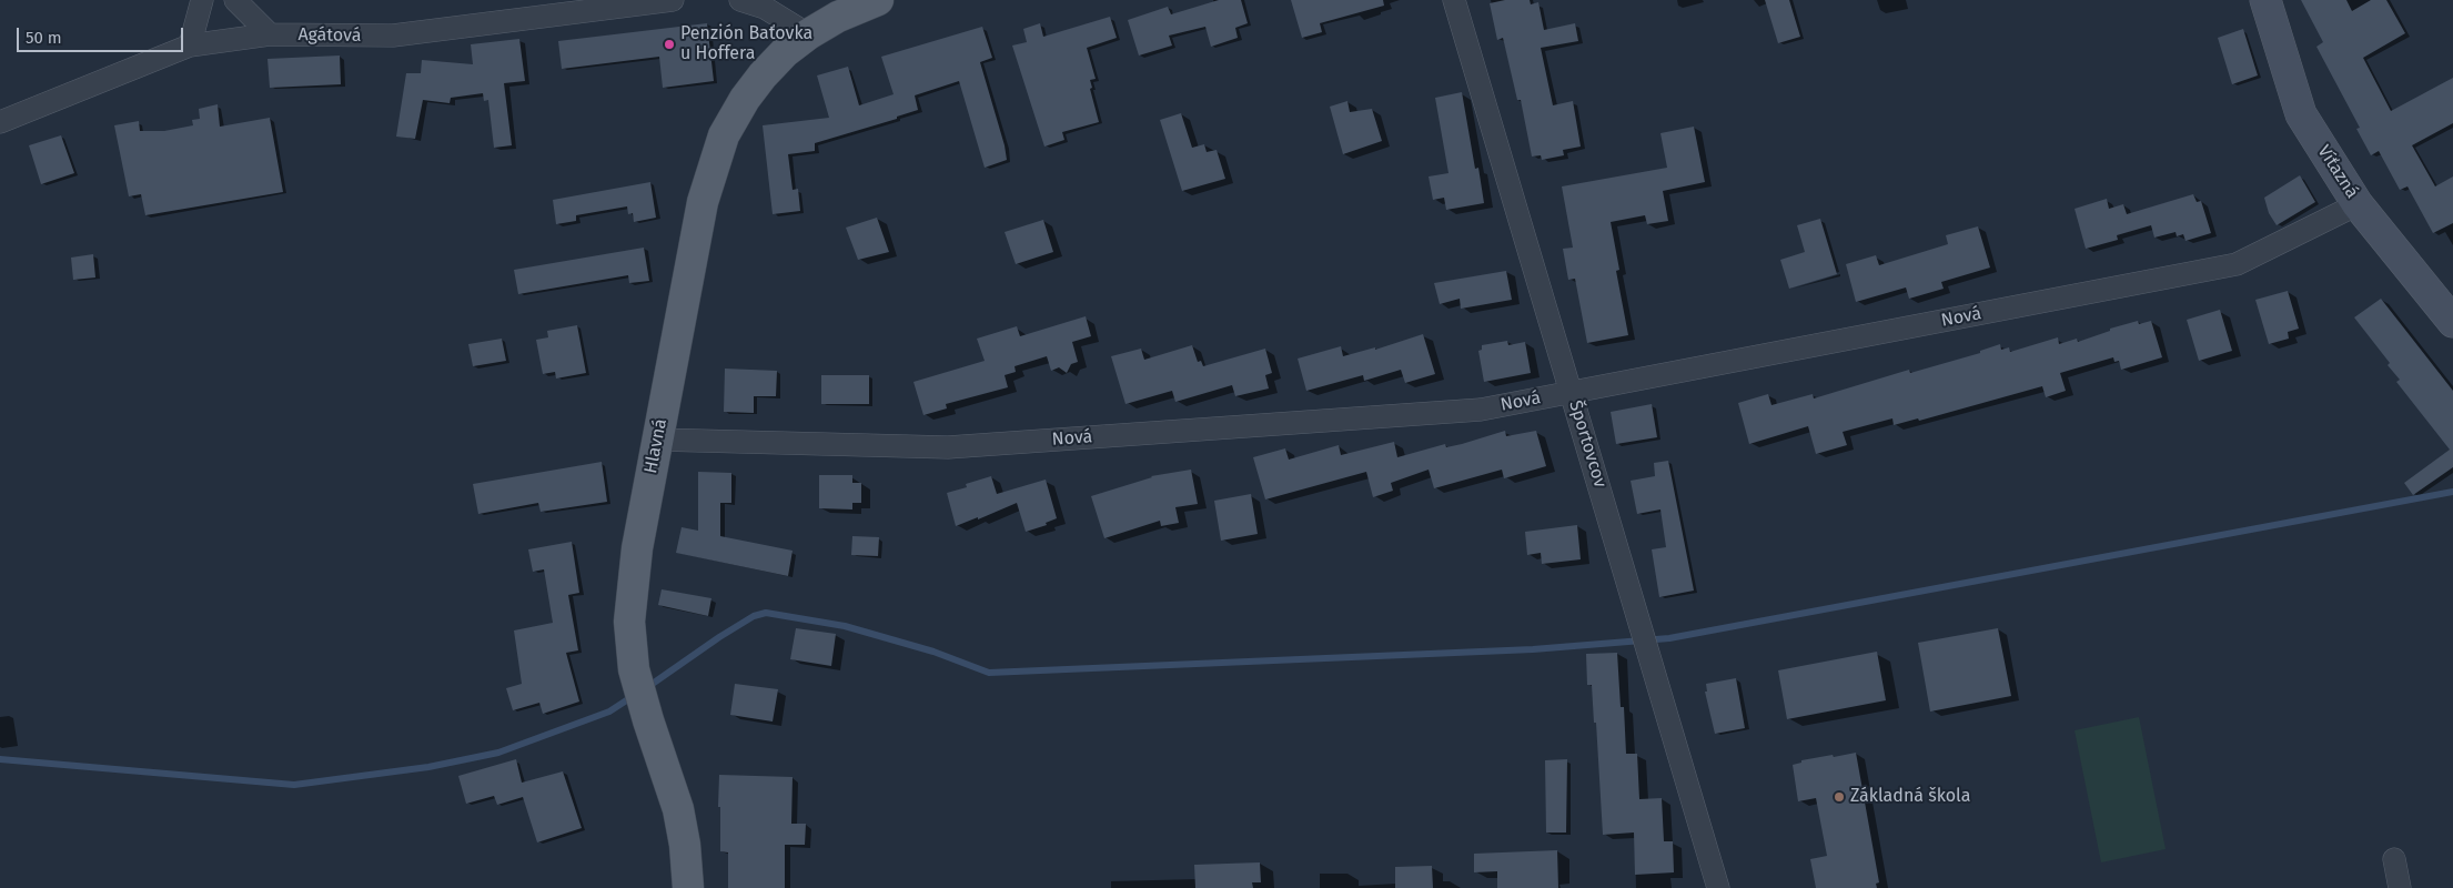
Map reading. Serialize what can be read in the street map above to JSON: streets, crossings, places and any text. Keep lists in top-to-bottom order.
{
  "streets": {
    "main road": ["Víťazná", "Hlavná"],
    "street": ["Agátová", "Nová", "Športovcov"]
  },
  "crossings": [
    ["Víťazná", "Nová"],
    ["Nová", "Športovcov"],
    ["Nová", "Hlavná"]
  ],
  "places": ["Penzión Baťovka u Hoffera", "Základná škola"],
  "scale_bar": "50 m"
}
